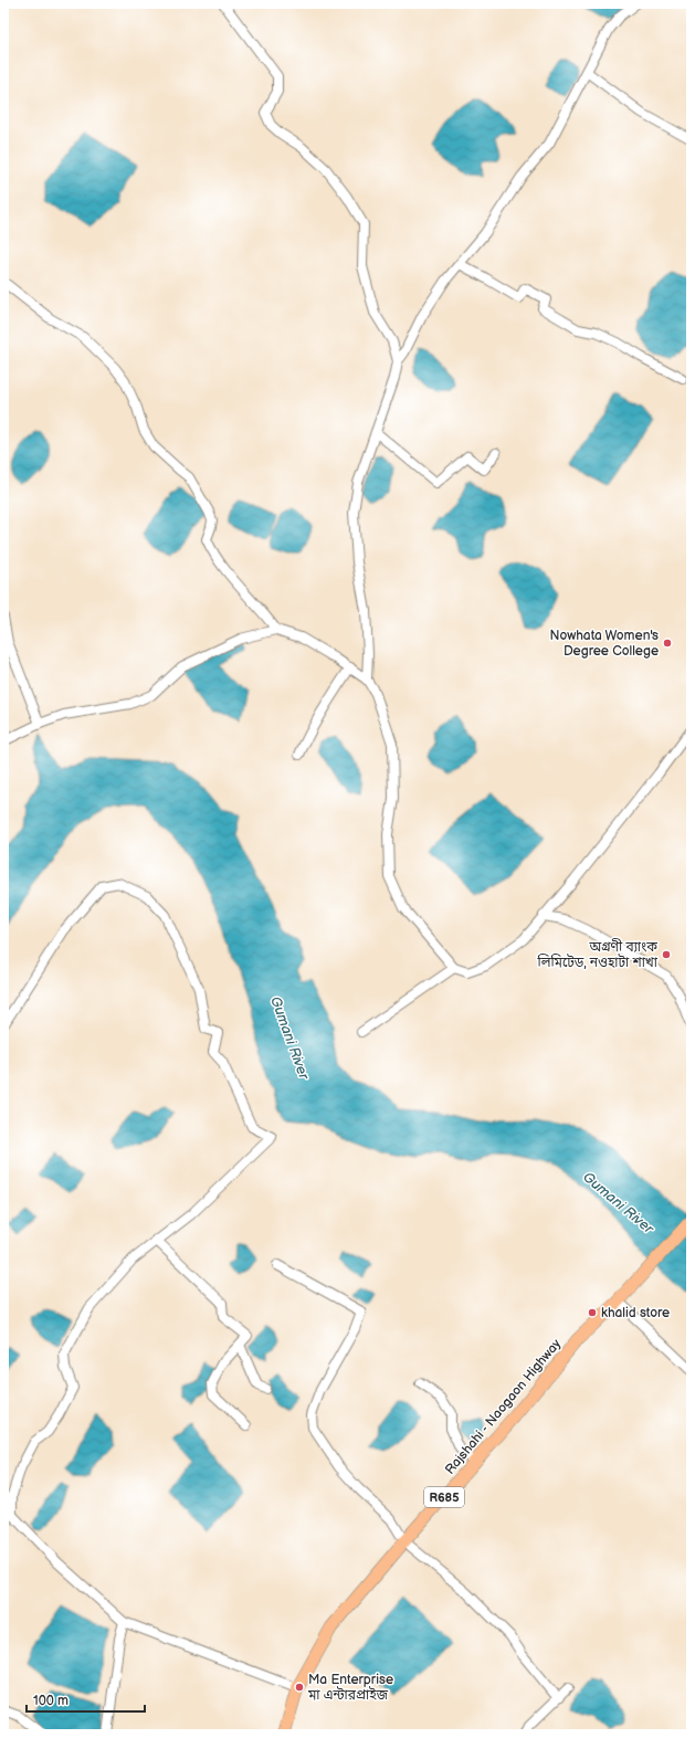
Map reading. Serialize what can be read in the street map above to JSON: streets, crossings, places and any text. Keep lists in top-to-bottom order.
{
  "streets": {
    "main road": ["Rajshahi - Naogaon Highway", "R685"]
  },
  "water": ["Gumani River"],
  "places": [
    "Nowhata Women's Degree College",
    "অগ্রণী ব্যাংক লিমিটেড, নওহাটা শাখা",
    "khalid store",
    "Ma Enterprise মা এন্টারপ্রাইজ"
  ],
  "scale_bar": "100 m"
}
